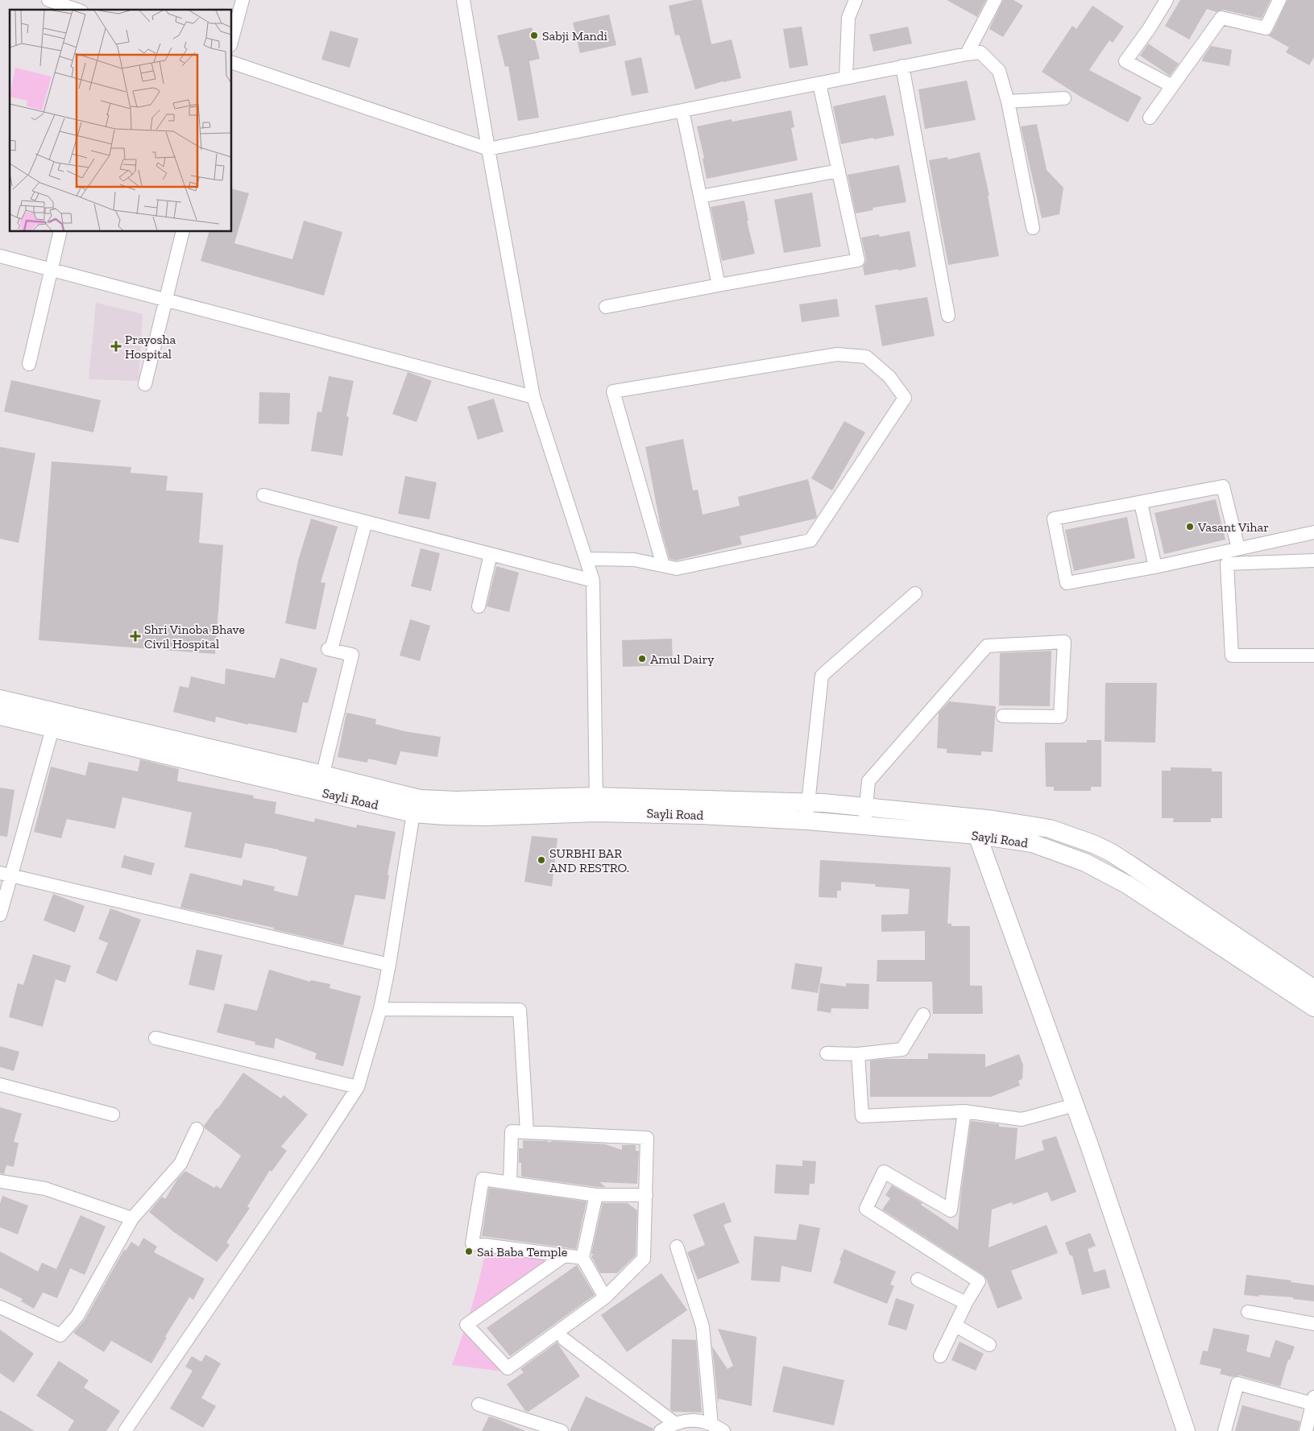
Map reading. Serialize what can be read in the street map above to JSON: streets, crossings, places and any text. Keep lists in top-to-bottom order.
{
  "streets": {
    "main road": ["Sayli Road"]
  },
  "places": {
    "other": [
      "Sabji Mandi",
      "Vasant Vihar",
      "Amul Dairy",
      "SURBHI BAR AND RESTRO.",
      "Sai Baba Temple"
    ],
    "health": ["Prayosha Hospital", "Shri Vinoba Bhave Civil Hospital"]
  }
}
